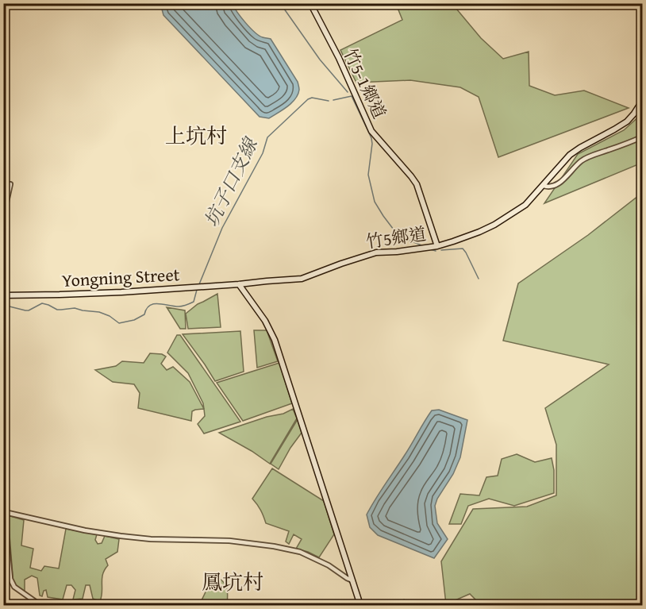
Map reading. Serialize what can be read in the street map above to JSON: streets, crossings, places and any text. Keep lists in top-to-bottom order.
{
  "streets": {
    "street": ["竹5-1鄉道", "竹5鄉道", "Yongning Street"]
  },
  "crossings": [
    ["竹5-1鄉道", "竹5鄉道"],
    ["竹5鄉道", "Yongning Street"]
  ],
  "districts": ["上坑村", "鳳坑村"],
  "water": ["坑子口支線"]
}
